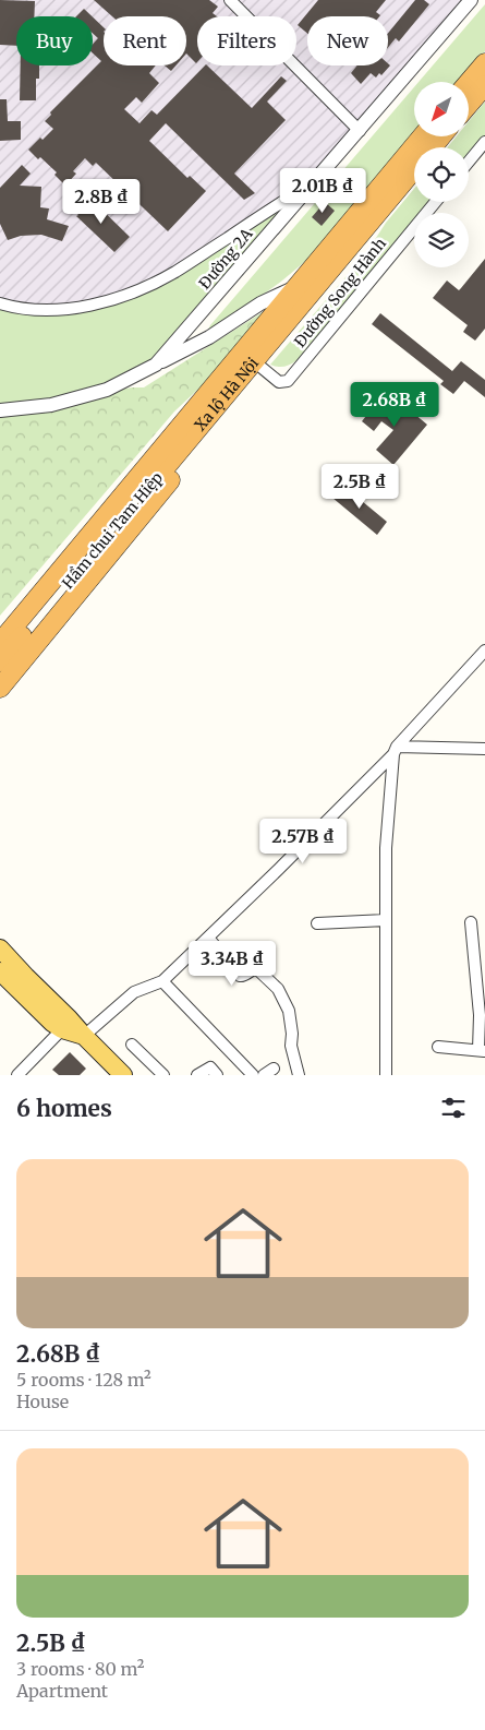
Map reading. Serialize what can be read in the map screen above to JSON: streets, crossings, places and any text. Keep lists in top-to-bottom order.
{
  "streets": {
    "highway": ["Xa lộ Hà Nội", "Hầm chui Tam Hiệp"],
    "street": ["Đường 2A", "Đường Song Hành"]
  },
  "crossings": [
    ["Đường Song Hành", "Xa lộ Hà Nội"],
    ["Xa lộ Hà Nội", "Hầm chui Tam Hiệp"]
  ],
  "north": "bottom left",
  "page": {
    "chip": [
      "Buy",
      "Rent",
      "Filters",
      "New"
    ],
    "price": [
      "2.01B ₫",
      "2.8B ₫",
      "2.68B ₫",
      "2.5B ₫",
      "2.57B ₫",
      "3.34B ₫"
    ],
    "heading": "6 homes",
    "list": [
      {
        "name": "2.68B ₫",
        "note": "5 rooms · 128 m² · House"
      },
      {
        "name": "2.5B ₫",
        "note": "3 rooms · 80 m² · Apartment"
      }
    ]
  }
}
